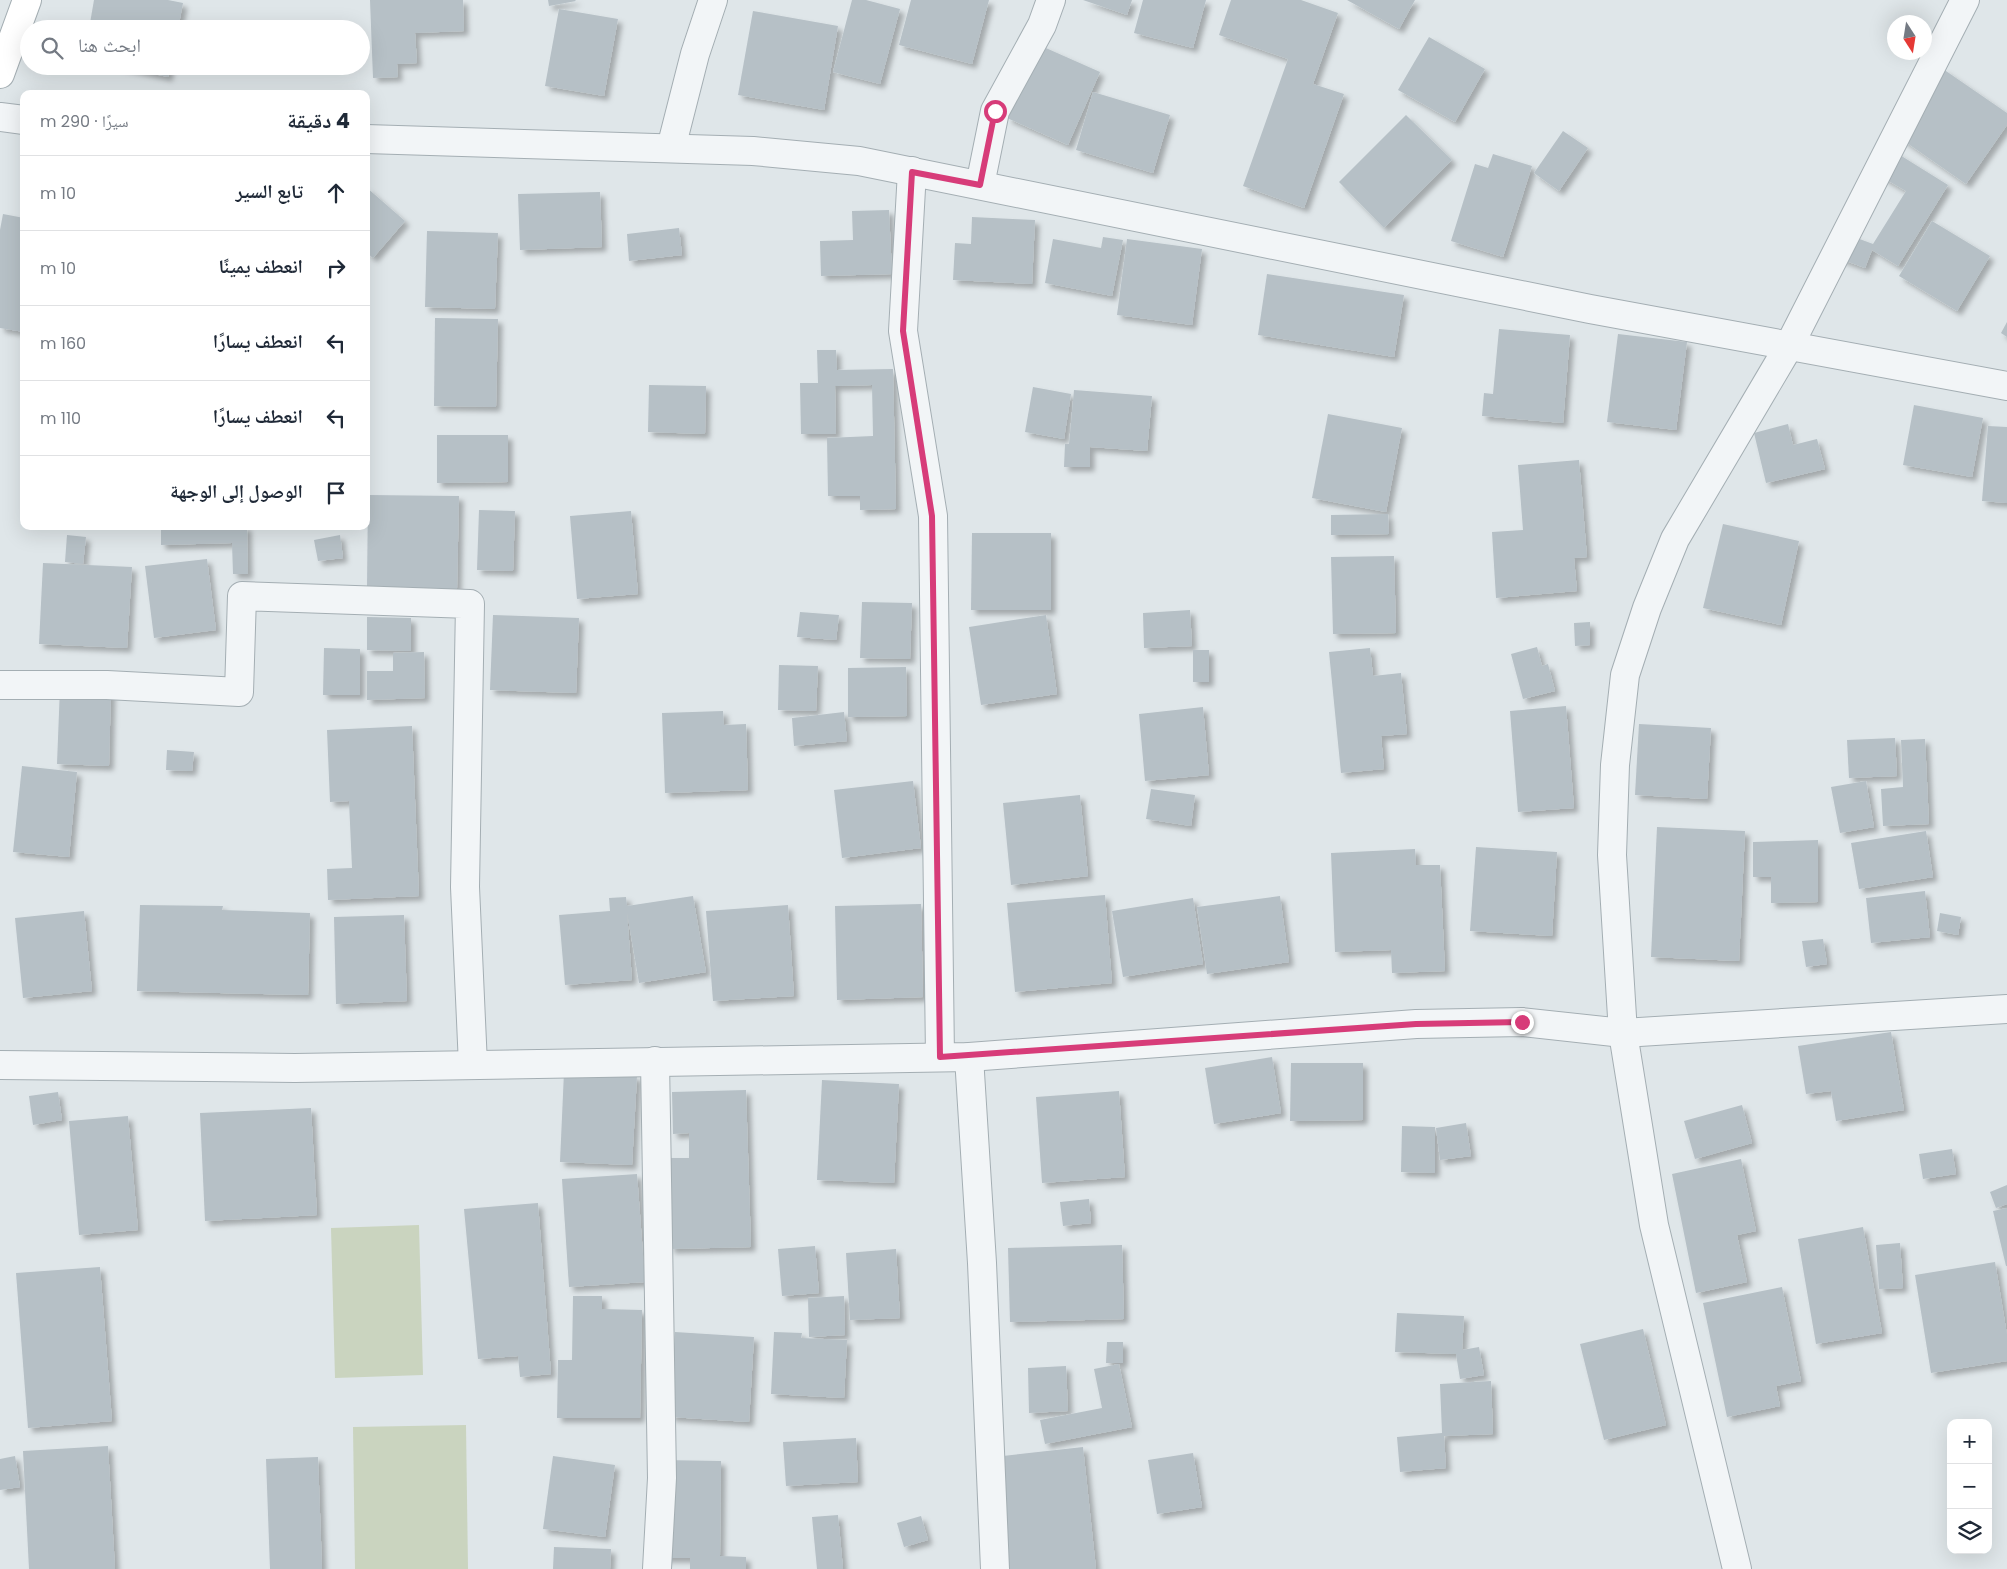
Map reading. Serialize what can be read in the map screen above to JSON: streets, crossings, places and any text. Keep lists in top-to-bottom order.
{
  "north": "bottom",
  "page": {
    "search": "ابحث هنا",
    "heading": ["4 دقيقة", "سيرًا · 290 m"],
    "list": [
      ["تابع السير", "10 m"],
      ["انعطف يمينًا", "10 m"],
      ["انعطف يسارًا", "160 m"],
      ["انعطف يسارًا", "110 m"],
      "الوصول إلى الوجهة"
    ],
    "map_buttons": ["+", "−"]
  }
}
